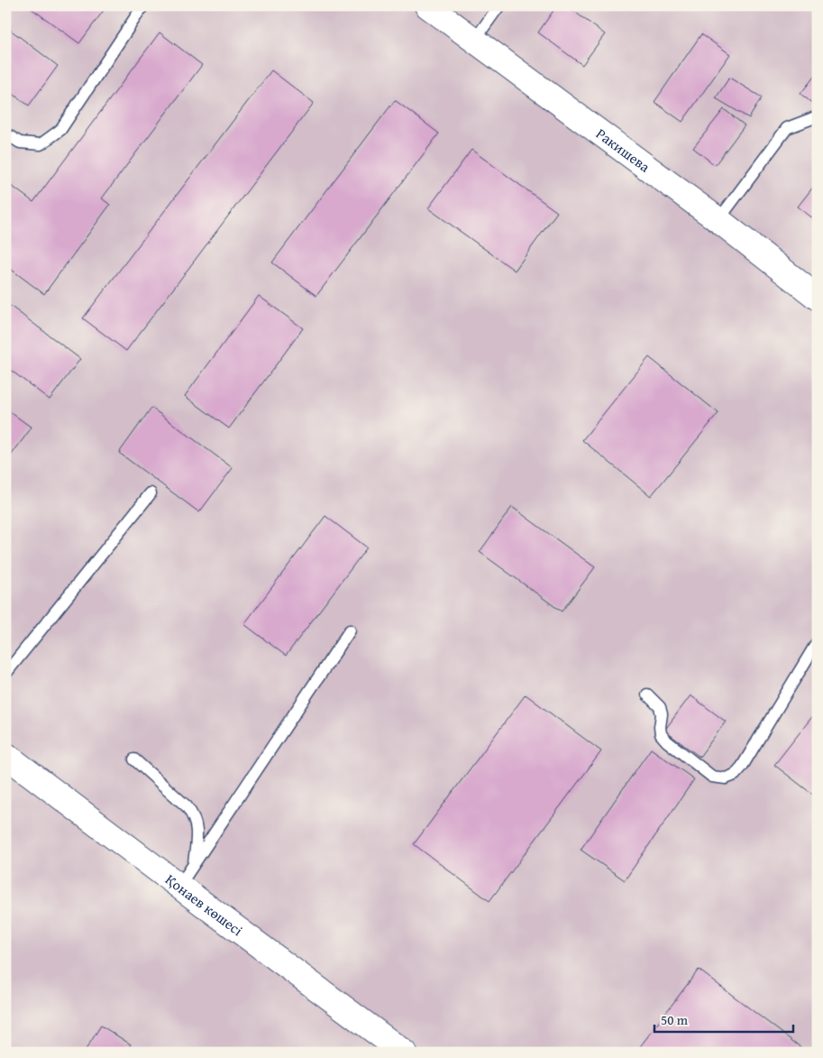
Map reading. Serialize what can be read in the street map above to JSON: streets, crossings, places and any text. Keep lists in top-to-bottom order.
{
  "streets": {
    "street": ["Ракишева", "Қонаев көшесі"]
  },
  "scale_bar": "50 m"
}
